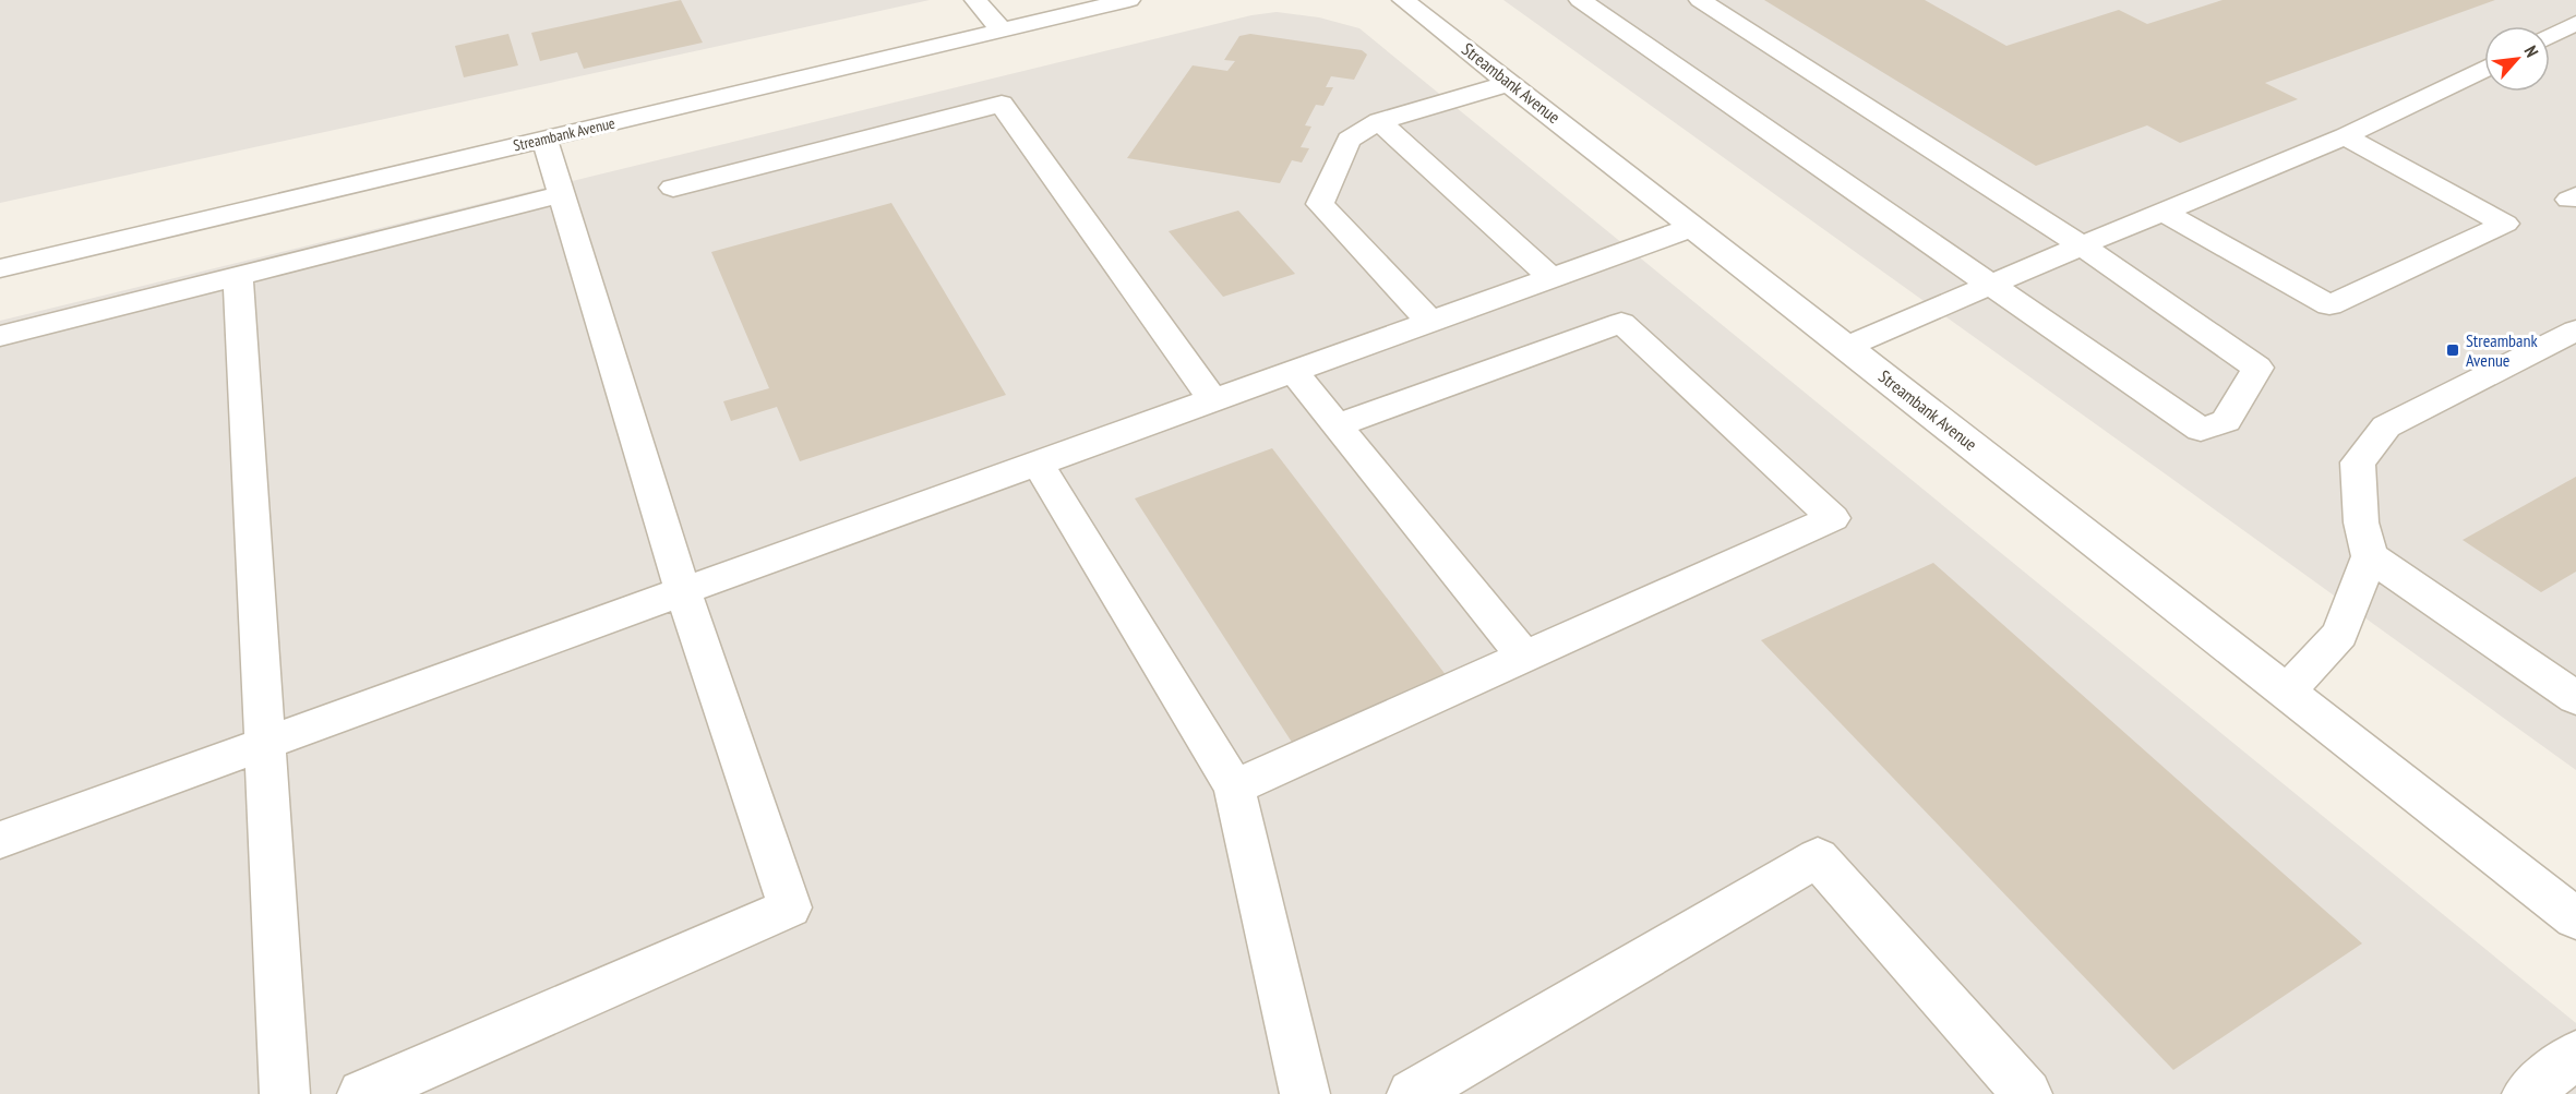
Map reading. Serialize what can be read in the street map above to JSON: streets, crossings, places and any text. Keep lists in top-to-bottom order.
{
  "streets": {
    "street": ["Streambank Avenue"]
  },
  "places": {
    "transit": ["Streambank Avenue"]
  },
  "north": "top right"
}
